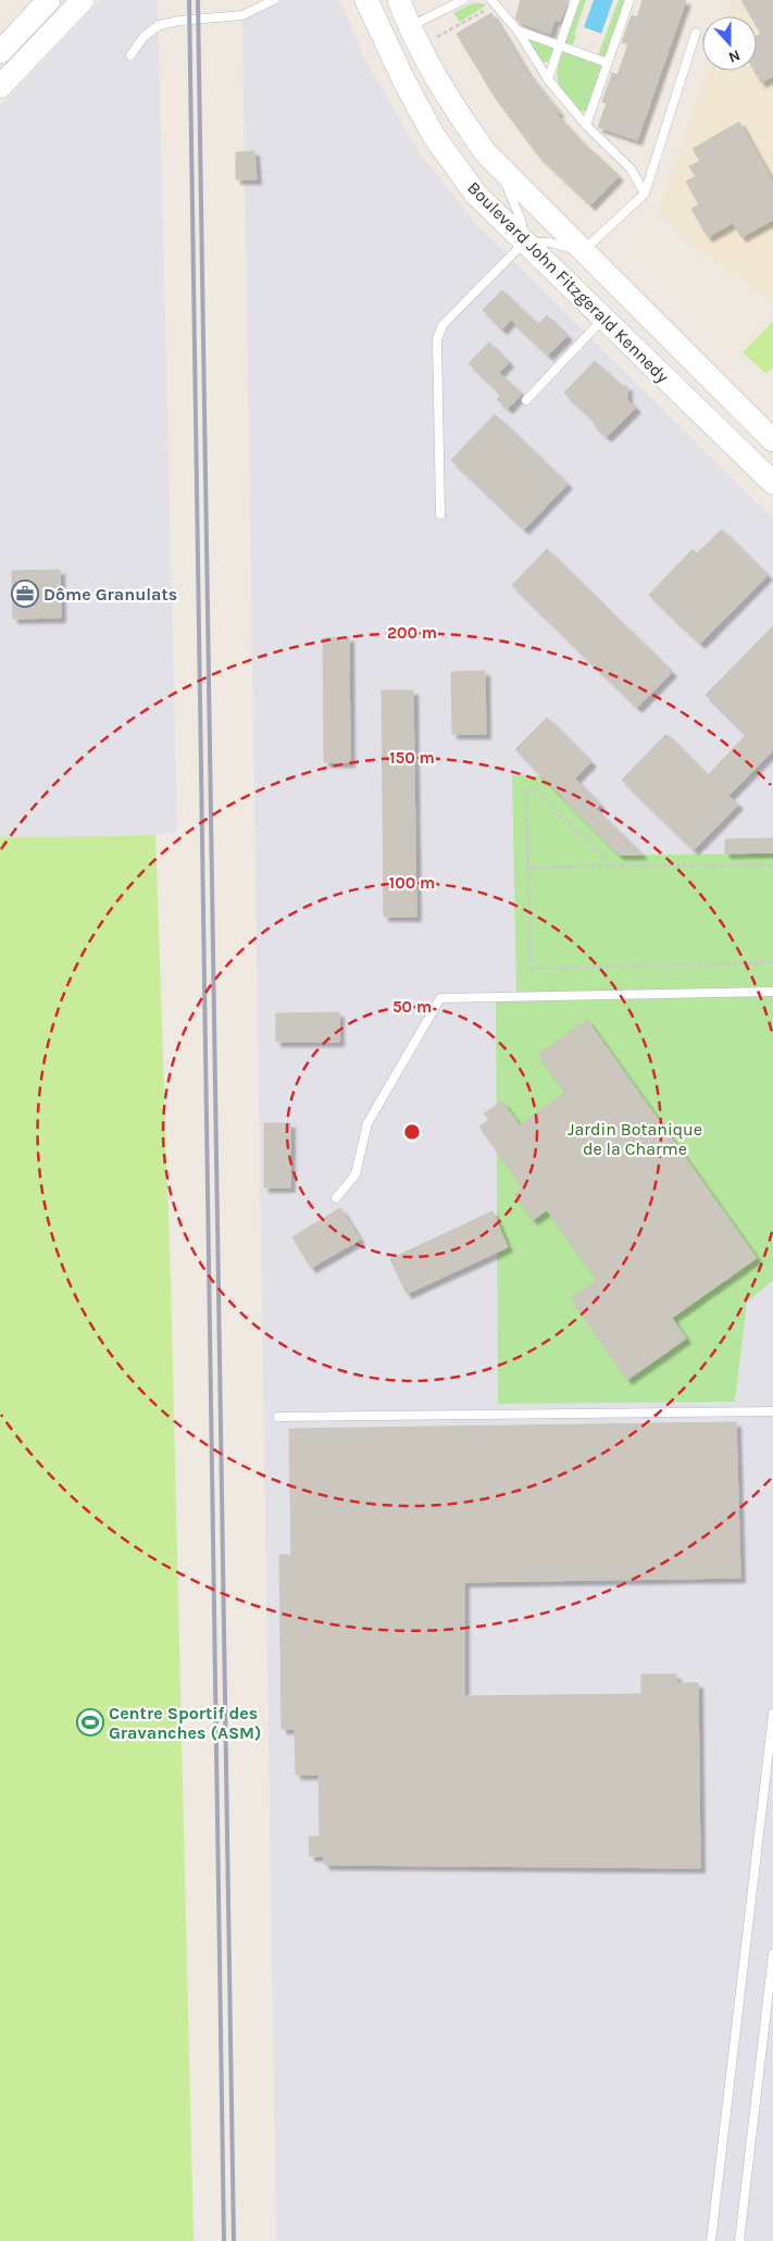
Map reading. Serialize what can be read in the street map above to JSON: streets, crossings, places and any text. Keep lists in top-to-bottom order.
{
  "streets": {
    "main road": ["Boulevard John Fitzgerald Kennedy"]
  },
  "parks": ["Jardin Botanique de la Charme"],
  "places": {
    "office": ["Dôme Granulats"],
    "sports": ["Centre Sportif des Gravanches (ASM)"]
  },
  "north": "bottom",
  "rings": [
    "200 m",
    "150 m",
    "100 m",
    "50 m"
  ]
}
